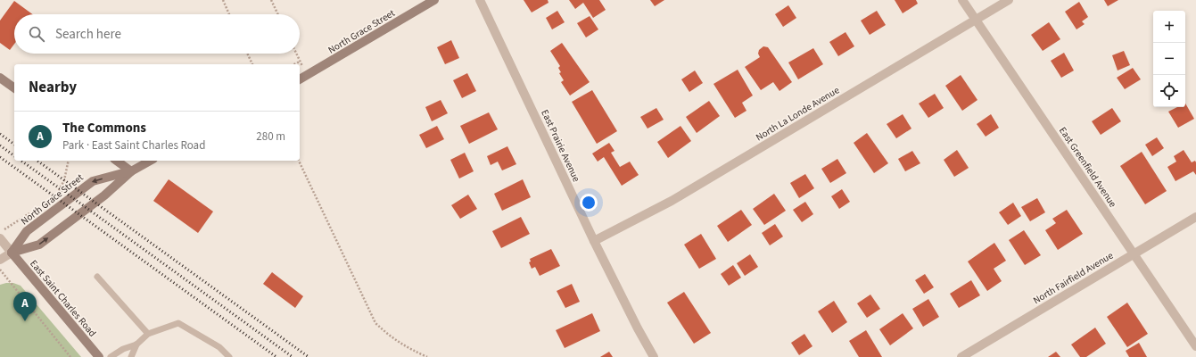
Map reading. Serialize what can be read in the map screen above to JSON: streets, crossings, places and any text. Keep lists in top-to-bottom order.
{
  "streets": {
    "main road": ["North Grace Street", "East Saint Charles Road"],
    "street": [
      "North La Londe Avenue",
      "East Prairie Avenue",
      "East Greenfield Avenue",
      "North Fairfield Avenue"
    ]
  },
  "crossings": [
    ["North Grace Street", "East Saint Charles Road"],
    ["North La Londe Avenue", "East Prairie Avenue"],
    ["North La Londe Avenue", "East Greenfield Avenue"],
    ["East Greenfield Avenue", "North Fairfield Avenue"]
  ],
  "page": {
    "map_buttons": ["+", "−"],
    "search": "Search here",
    "heading": "Nearby",
    "list": [
      {
        "mark": "A",
        "name": "The Commons",
        "note": "Park · East Saint Charles Road",
        "value": "280 m"
      }
    ],
    "pins": "A"
  }
}
